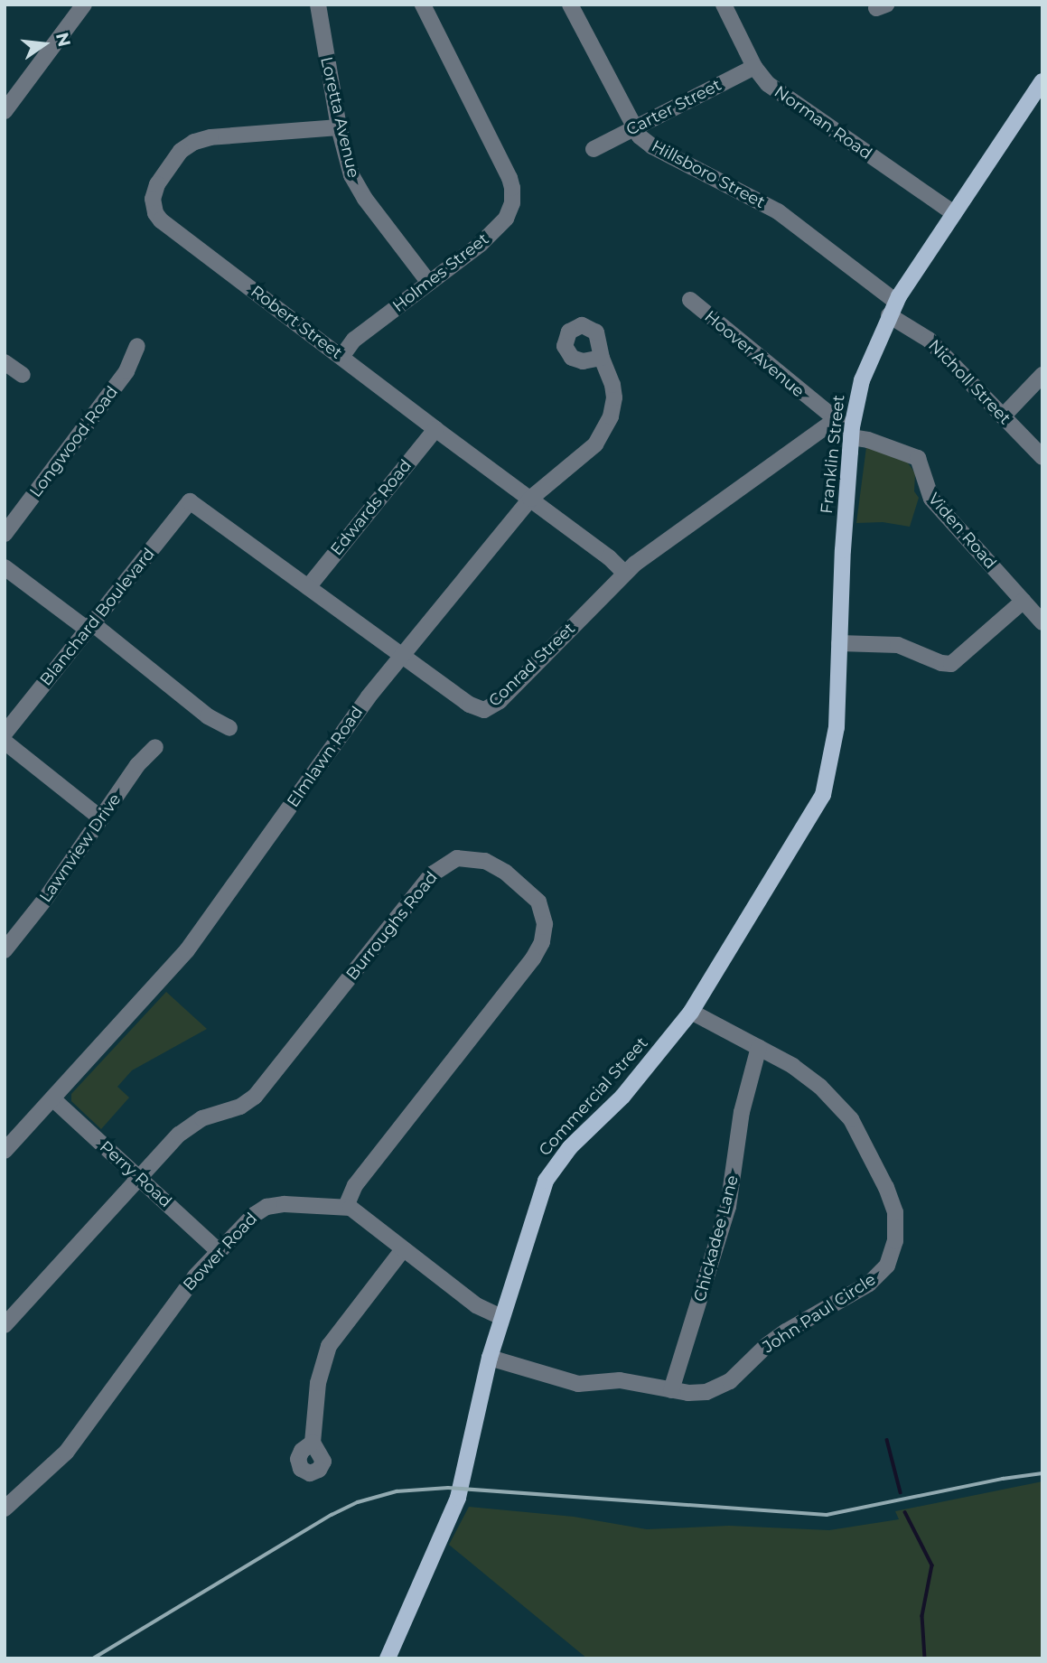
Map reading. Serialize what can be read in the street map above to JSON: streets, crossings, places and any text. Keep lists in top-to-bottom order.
{
  "streets": {
    "main road": ["Franklin Street", "Commercial Street"],
    "street": [
      "Carter Street",
      "Loretta Avenue",
      "Norman Road",
      "Hillsboro Street",
      "Holmes Street",
      "Robert Street",
      "Hoover Avenue",
      "Nicholl Street",
      "Longwood Road",
      "Edwards Road",
      "Viden Road",
      "Blanchard Boulevard",
      "Conrad Street",
      "Elmlawn Road",
      "Lawnview Drive",
      "Burroughs Road",
      "Perry Road",
      "Chickadee Lane",
      "Bower Road",
      "John Paul Circle"
    ]
  },
  "crossings": [
    ["Carter Street", "Norman Road"],
    ["Carter Street", "Hillsboro Street"],
    ["Loretta Avenue", "Holmes Street"],
    ["Loretta Avenue", "Robert Street"],
    ["Norman Road", "Franklin Street"],
    ["Hillsboro Street", "Nicholl Street"],
    ["Hillsboro Street", "Franklin Street"],
    ["Holmes Street", "Robert Street"],
    ["Robert Street", "Edwards Road"],
    ["Robert Street", "Conrad Street"],
    ["Robert Street", "Elmlawn Road"],
    ["Hoover Avenue", "Franklin Street"],
    ["Hoover Avenue", "Viden Road"],
    ["Hoover Avenue", "Conrad Street"],
    ["Nicholl Street", "Franklin Street"],
    ["Franklin Street", "Viden Road"],
    ["Franklin Street", "Commercial Street"],
    ["Edwards Road", "Conrad Street"],
    ["Blanchard Boulevard", "Conrad Street"],
    ["Conrad Street", "Elmlawn Road"],
    ["Elmlawn Road", "Perry Road"],
    ["Burroughs Road", "Perry Road"],
    ["Burroughs Road", "Bower Road"],
    ["Commercial Street", "John Paul Circle"],
    ["Perry Road", "Bower Road"],
    ["Chickadee Lane", "John Paul Circle"]
  ],
  "north": "right"
}
